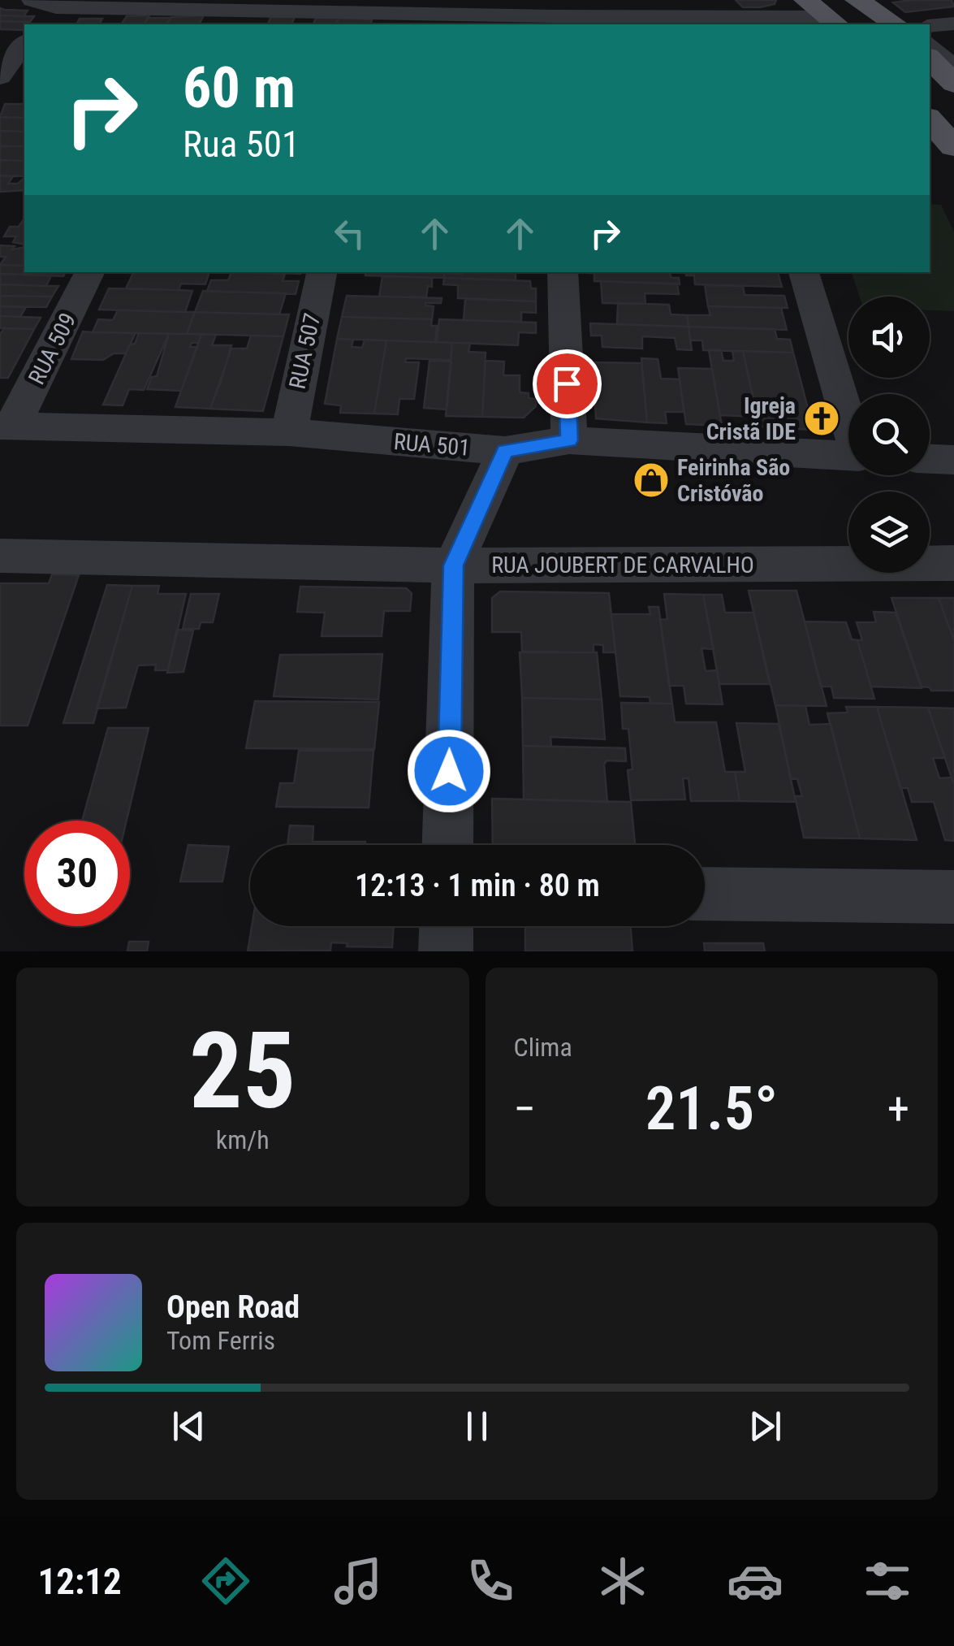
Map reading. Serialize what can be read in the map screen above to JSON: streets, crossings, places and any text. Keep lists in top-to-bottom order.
{
  "streets": {
    "street": [
      "RUA 509",
      "RUA 507",
      "RUA 501",
      "RUA JOUBERT DE CARVALHO"
    ]
  },
  "crossings": [
    ["RUA 509", "RUA 501"],
    ["RUA 507", "RUA 501"]
  ],
  "places": {
    "church": ["Igreja Cristã IDE"],
    "shop": ["Feirinha São Cristóvão"]
  },
  "page": {
    "turn": ["60 m", "Rua 501"],
    "limit": "30",
    "trip": "12:13 · 1 min · 80 m",
    "tile": [
      ["25", "km/h"],
      "Clima"
    ],
    "heat": ["−", "21.5°", "+"],
    "song": ["Open Road", "Tom Ferris"],
    "tabs": "12:12"
  }
}
